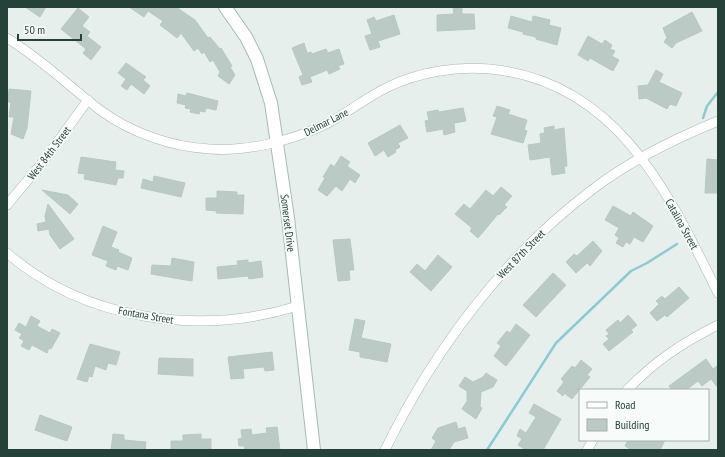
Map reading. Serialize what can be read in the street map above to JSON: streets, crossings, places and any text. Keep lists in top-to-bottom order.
{
  "streets": {
    "street": [
      "Delmar Lane",
      "West 84th Street",
      "Somerset Drive",
      "Catalina Street",
      "West 87th Street",
      "Fontana Street"
    ]
  },
  "crossings": [
    ["Delmar Lane", "West 84th Street"],
    ["Delmar Lane", "Somerset Drive"],
    ["Delmar Lane", "Catalina Street"],
    ["Delmar Lane", "West 87th Street"],
    ["Somerset Drive", "Fontana Street"],
    ["Catalina Street", "West 87th Street"]
  ],
  "legend": ["Road", "Building"],
  "scale_bar": "50 m"
}
